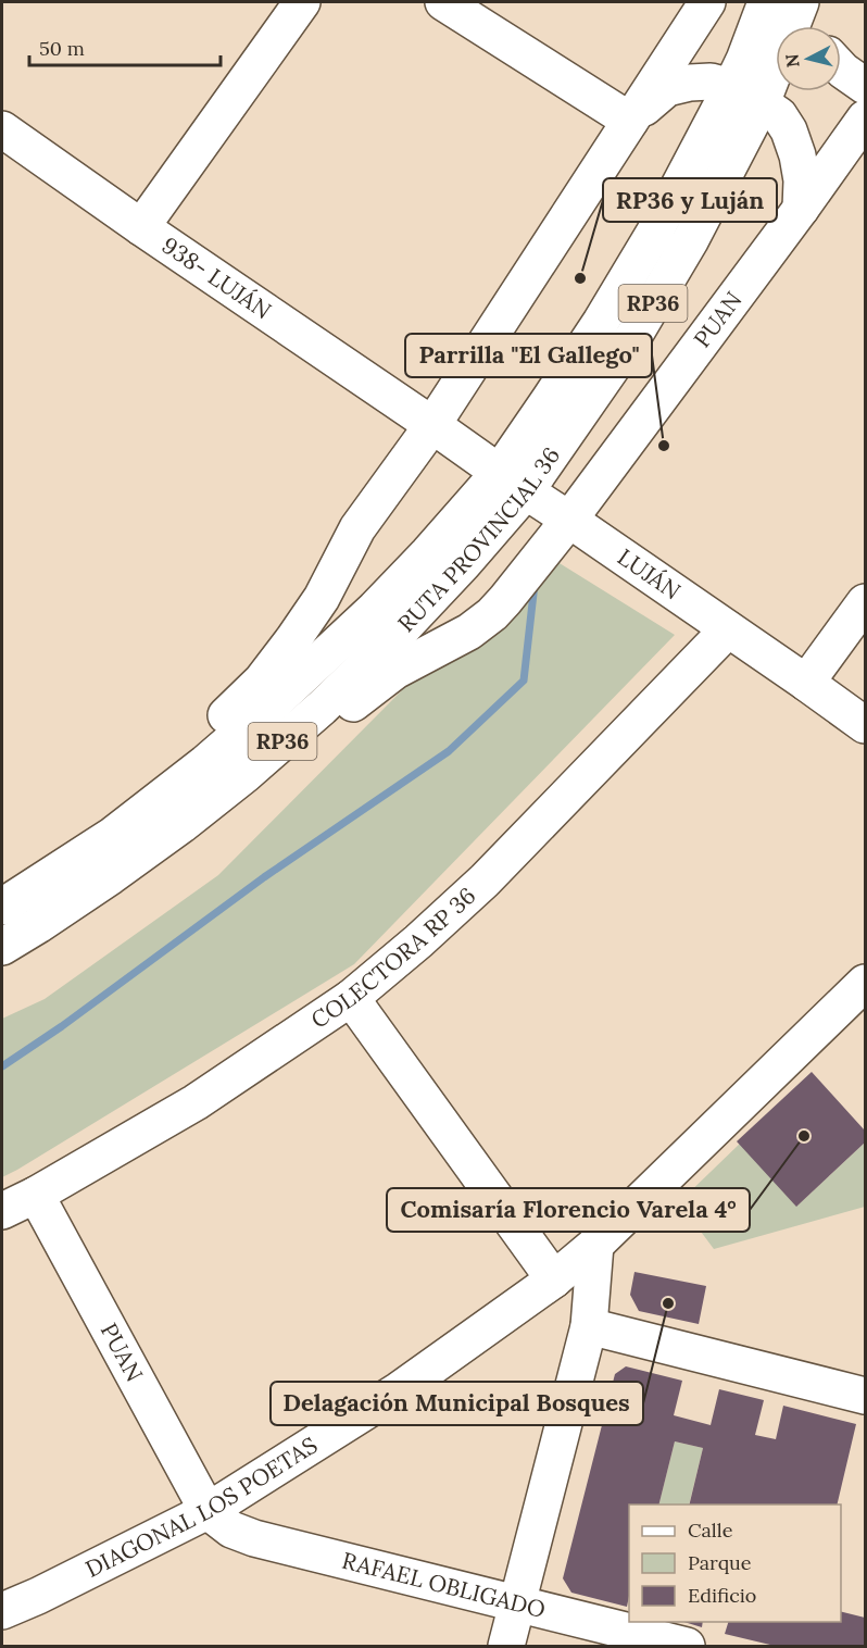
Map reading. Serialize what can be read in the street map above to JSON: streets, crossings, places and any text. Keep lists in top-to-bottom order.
{
  "streets": {
    "street": [
      "938- LUJÁN",
      "RP36",
      "PUAN",
      "RUTA PROVINCIAL 36",
      "LUJÁN",
      "COLECTORA RP 36",
      "DIAGONAL LOS POETAS",
      "RAFAEL OBLIGADO"
    ]
  },
  "crossings": [
    ["938- LUJÁN", "LUJÁN"],
    ["PUAN", "RUTA PROVINCIAL 36"],
    ["PUAN", "LUJÁN"],
    ["PUAN", "COLECTORA RP 36"],
    ["PUAN", "DIAGONAL LOS POETAS"],
    ["PUAN", "RAFAEL OBLIGADO"],
    ["RUTA PROVINCIAL 36", "LUJÁN"],
    ["LUJÁN", "COLECTORA RP 36"],
    ["DIAGONAL LOS POETAS", "RAFAEL OBLIGADO"]
  ],
  "places": [
    "RP36 y Luján",
    "Parrilla \"El Gallego\"",
    "Comisaría Florencio Varela 4°",
    "Delagación Municipal Bosques"
  ],
  "legend": ["Calle", "Parque", "Edificio"],
  "scale_bar": "50 m",
  "north": "left"
}
